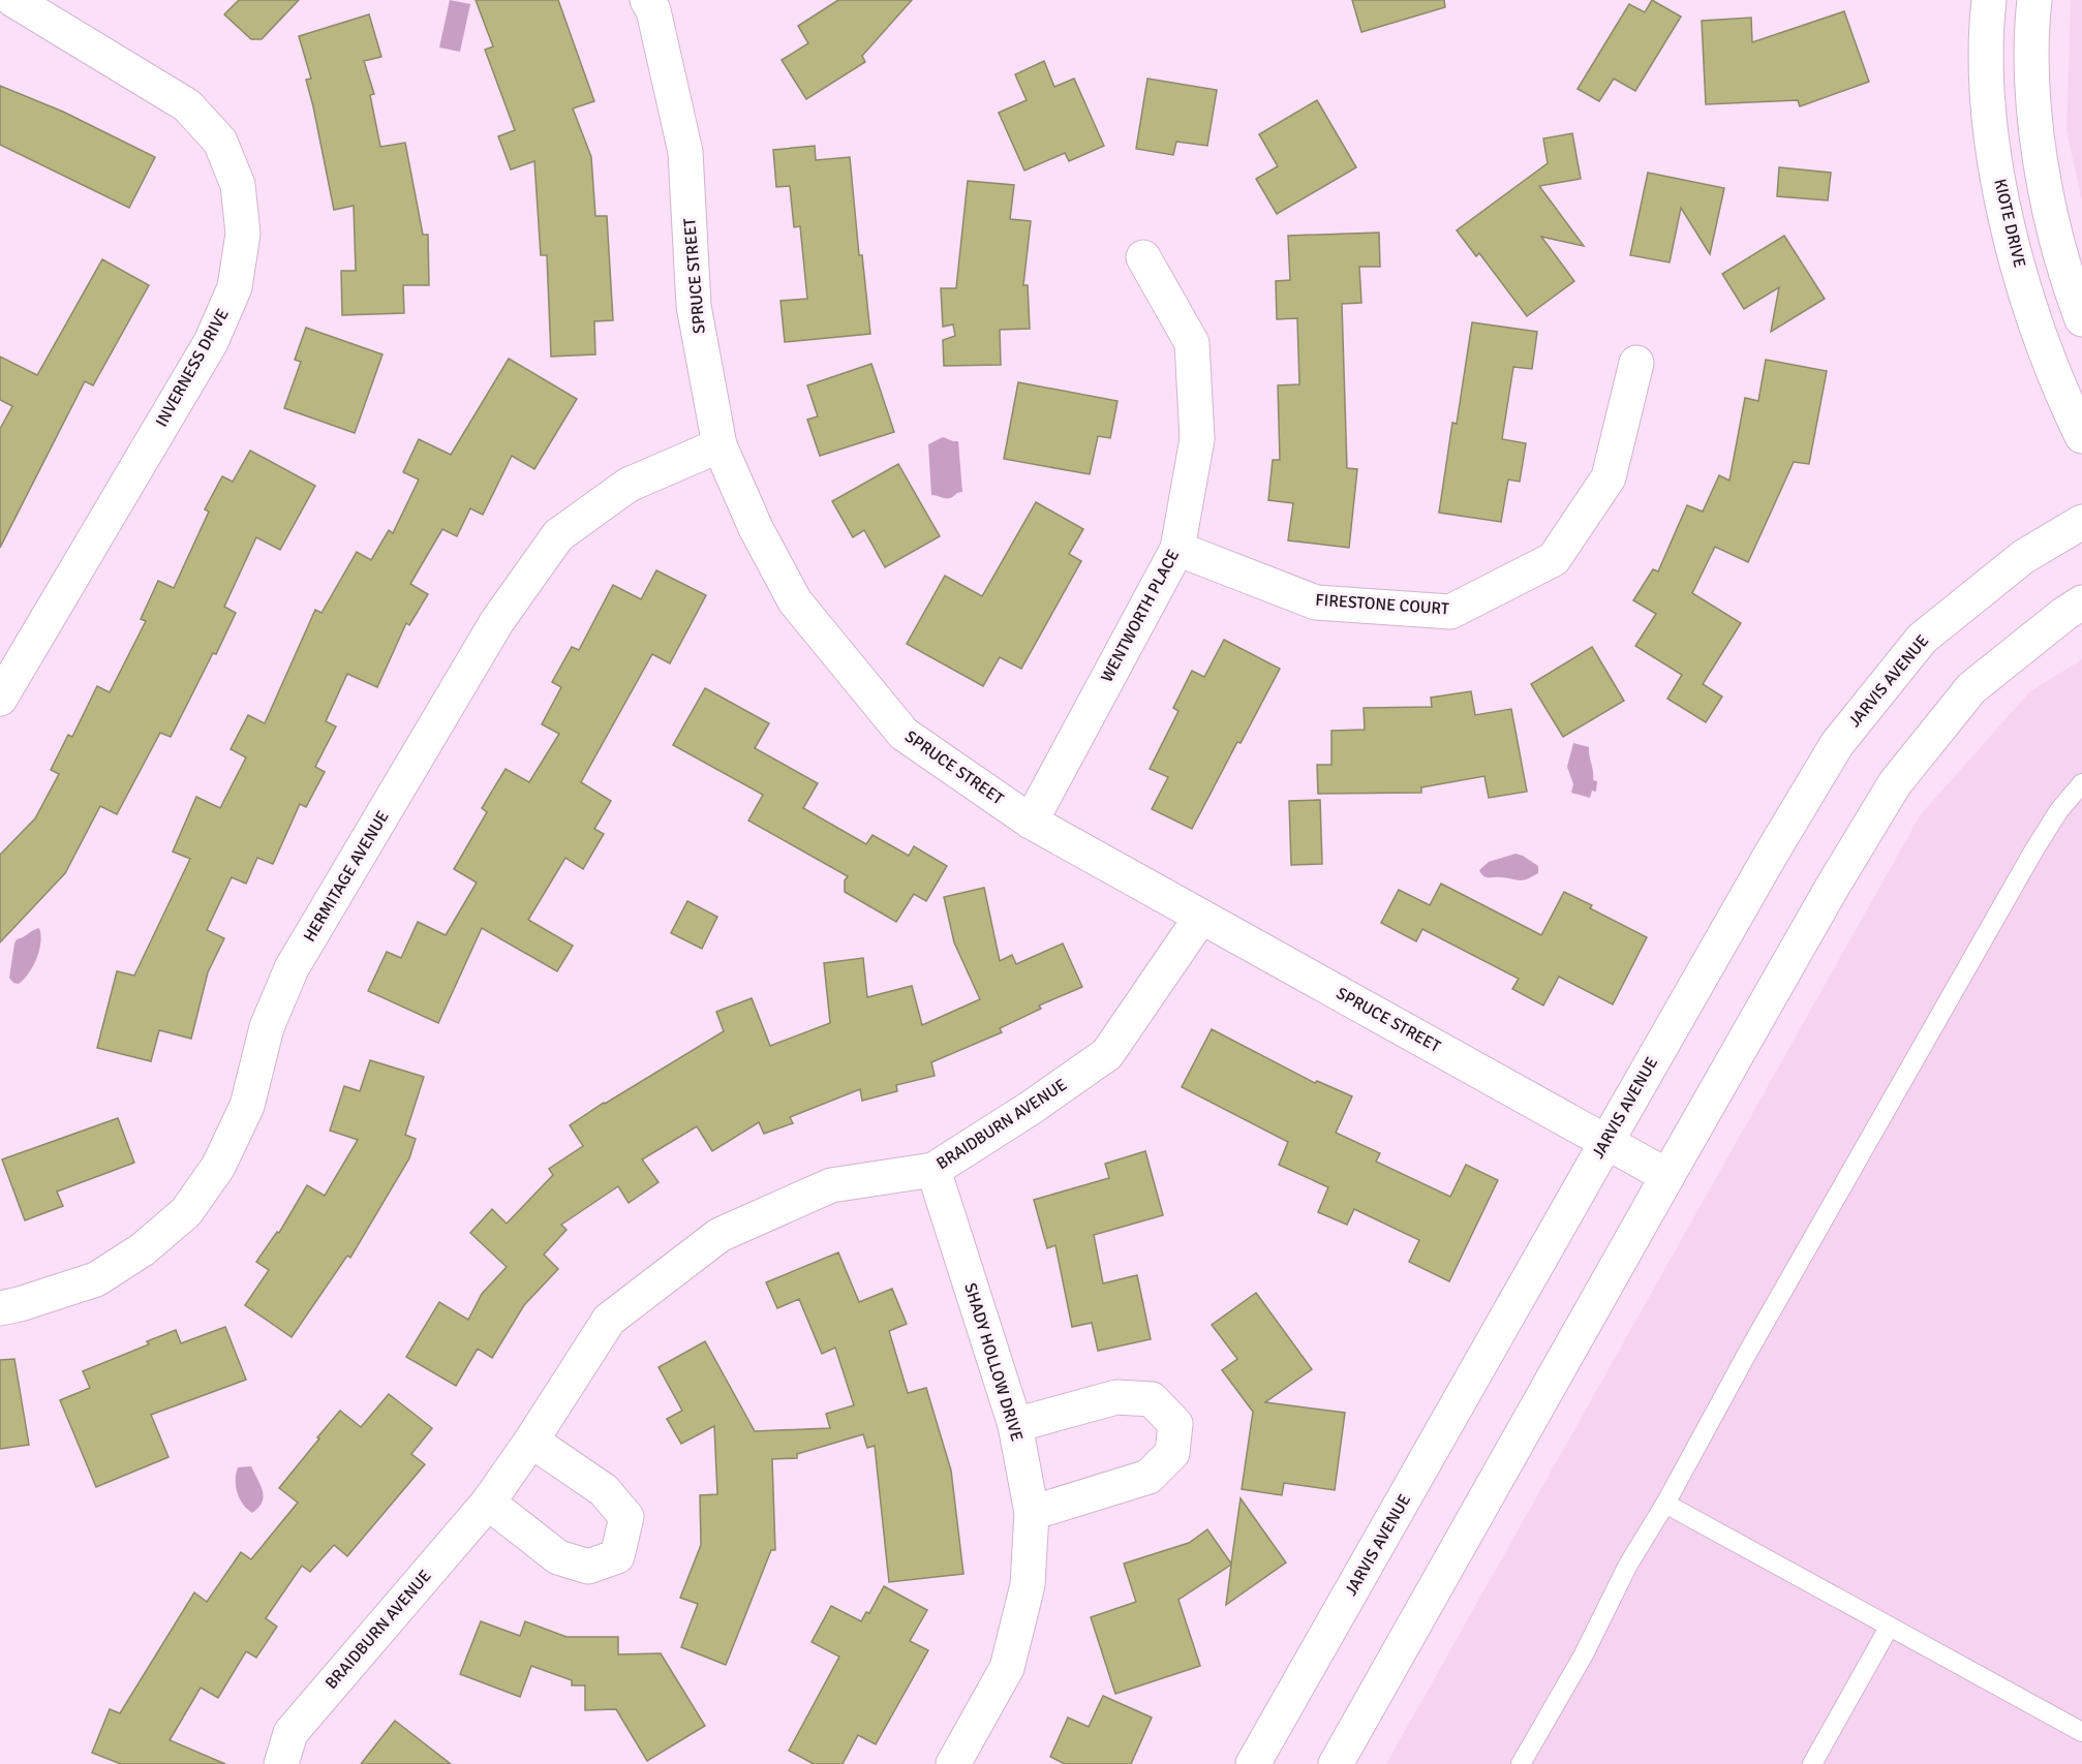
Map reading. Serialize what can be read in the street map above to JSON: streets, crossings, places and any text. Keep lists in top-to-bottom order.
{
  "streets": {
    "street": [
      "KIOTE DRIVE",
      "SPRUCE STREET",
      "INVERNESS DRIVE",
      "FIRESTONE COURT",
      "WENTWORTH PLACE",
      "JARVIS AVENUE",
      "HERMITAGE AVENUE",
      "BRAIDBURN AVENUE",
      "SHADY HOLLOW DRIVE"
    ]
  },
  "crossings": [
    ["SPRUCE STREET", "WENTWORTH PLACE"],
    ["SPRUCE STREET", "JARVIS AVENUE"],
    ["SPRUCE STREET", "HERMITAGE AVENUE"],
    ["SPRUCE STREET", "BRAIDBURN AVENUE"],
    ["FIRESTONE COURT", "WENTWORTH PLACE"],
    ["BRAIDBURN AVENUE", "SHADY HOLLOW DRIVE"]
  ]
}
